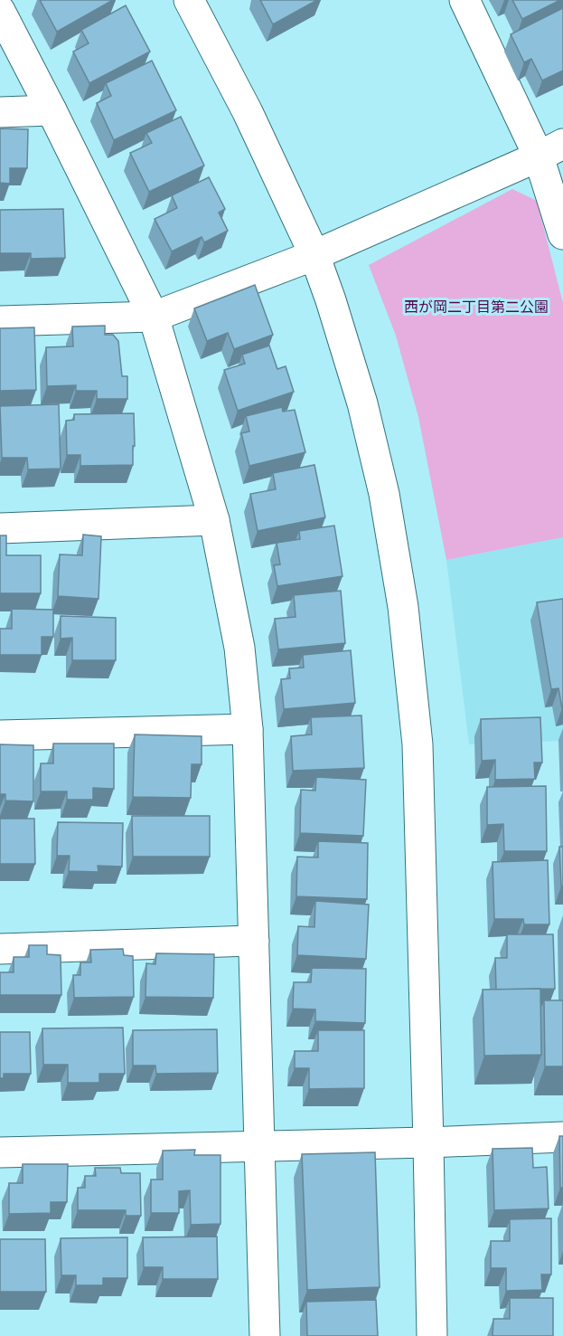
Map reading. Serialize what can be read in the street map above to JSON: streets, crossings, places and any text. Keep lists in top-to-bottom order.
{
  "parks": ["西が岡二丁目第二公園"]
}
